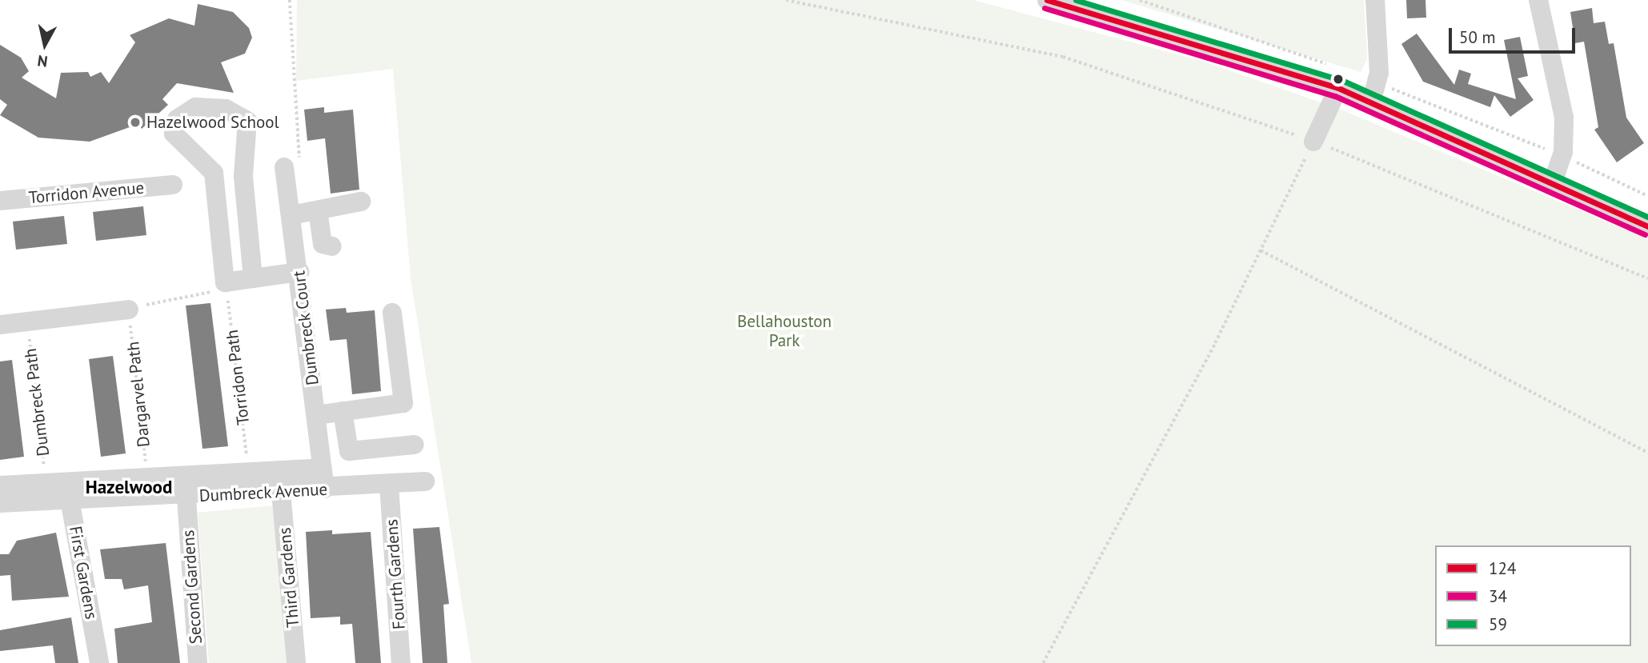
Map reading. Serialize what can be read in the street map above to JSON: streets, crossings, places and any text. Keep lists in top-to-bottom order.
{
  "streets": {
    "street": [
      "Torridon Avenue",
      "Dumbreck Court",
      "Dumbreck Avenue",
      "First Gardens",
      "Fourth Gardens",
      "Third Gardens",
      "Second Gardens"
    ],
    "path": ["Torridon Path", "Dargarvel Path", "Dumbreck Path"]
  },
  "crossings": [
    ["Dumbreck Court", "Dumbreck Avenue"],
    ["Torridon Path", "Dumbreck Avenue"],
    ["Dargarvel Path", "Dumbreck Avenue"],
    ["Dumbreck Path", "Dumbreck Avenue"],
    ["Dumbreck Avenue", "First Gardens"],
    ["Dumbreck Avenue", "Fourth Gardens"],
    ["Dumbreck Avenue", "Third Gardens"],
    ["Dumbreck Avenue", "Second Gardens"]
  ],
  "districts": ["Hazelwood"],
  "parks": ["Bellahouston Park"],
  "places": ["Hazelwood School"],
  "lines": ["transit line 124", "transit line 59", "transit line 34"],
  "legend": ["124", "34", "59"],
  "scale_bar": "50 m",
  "north": "bottom"
}
